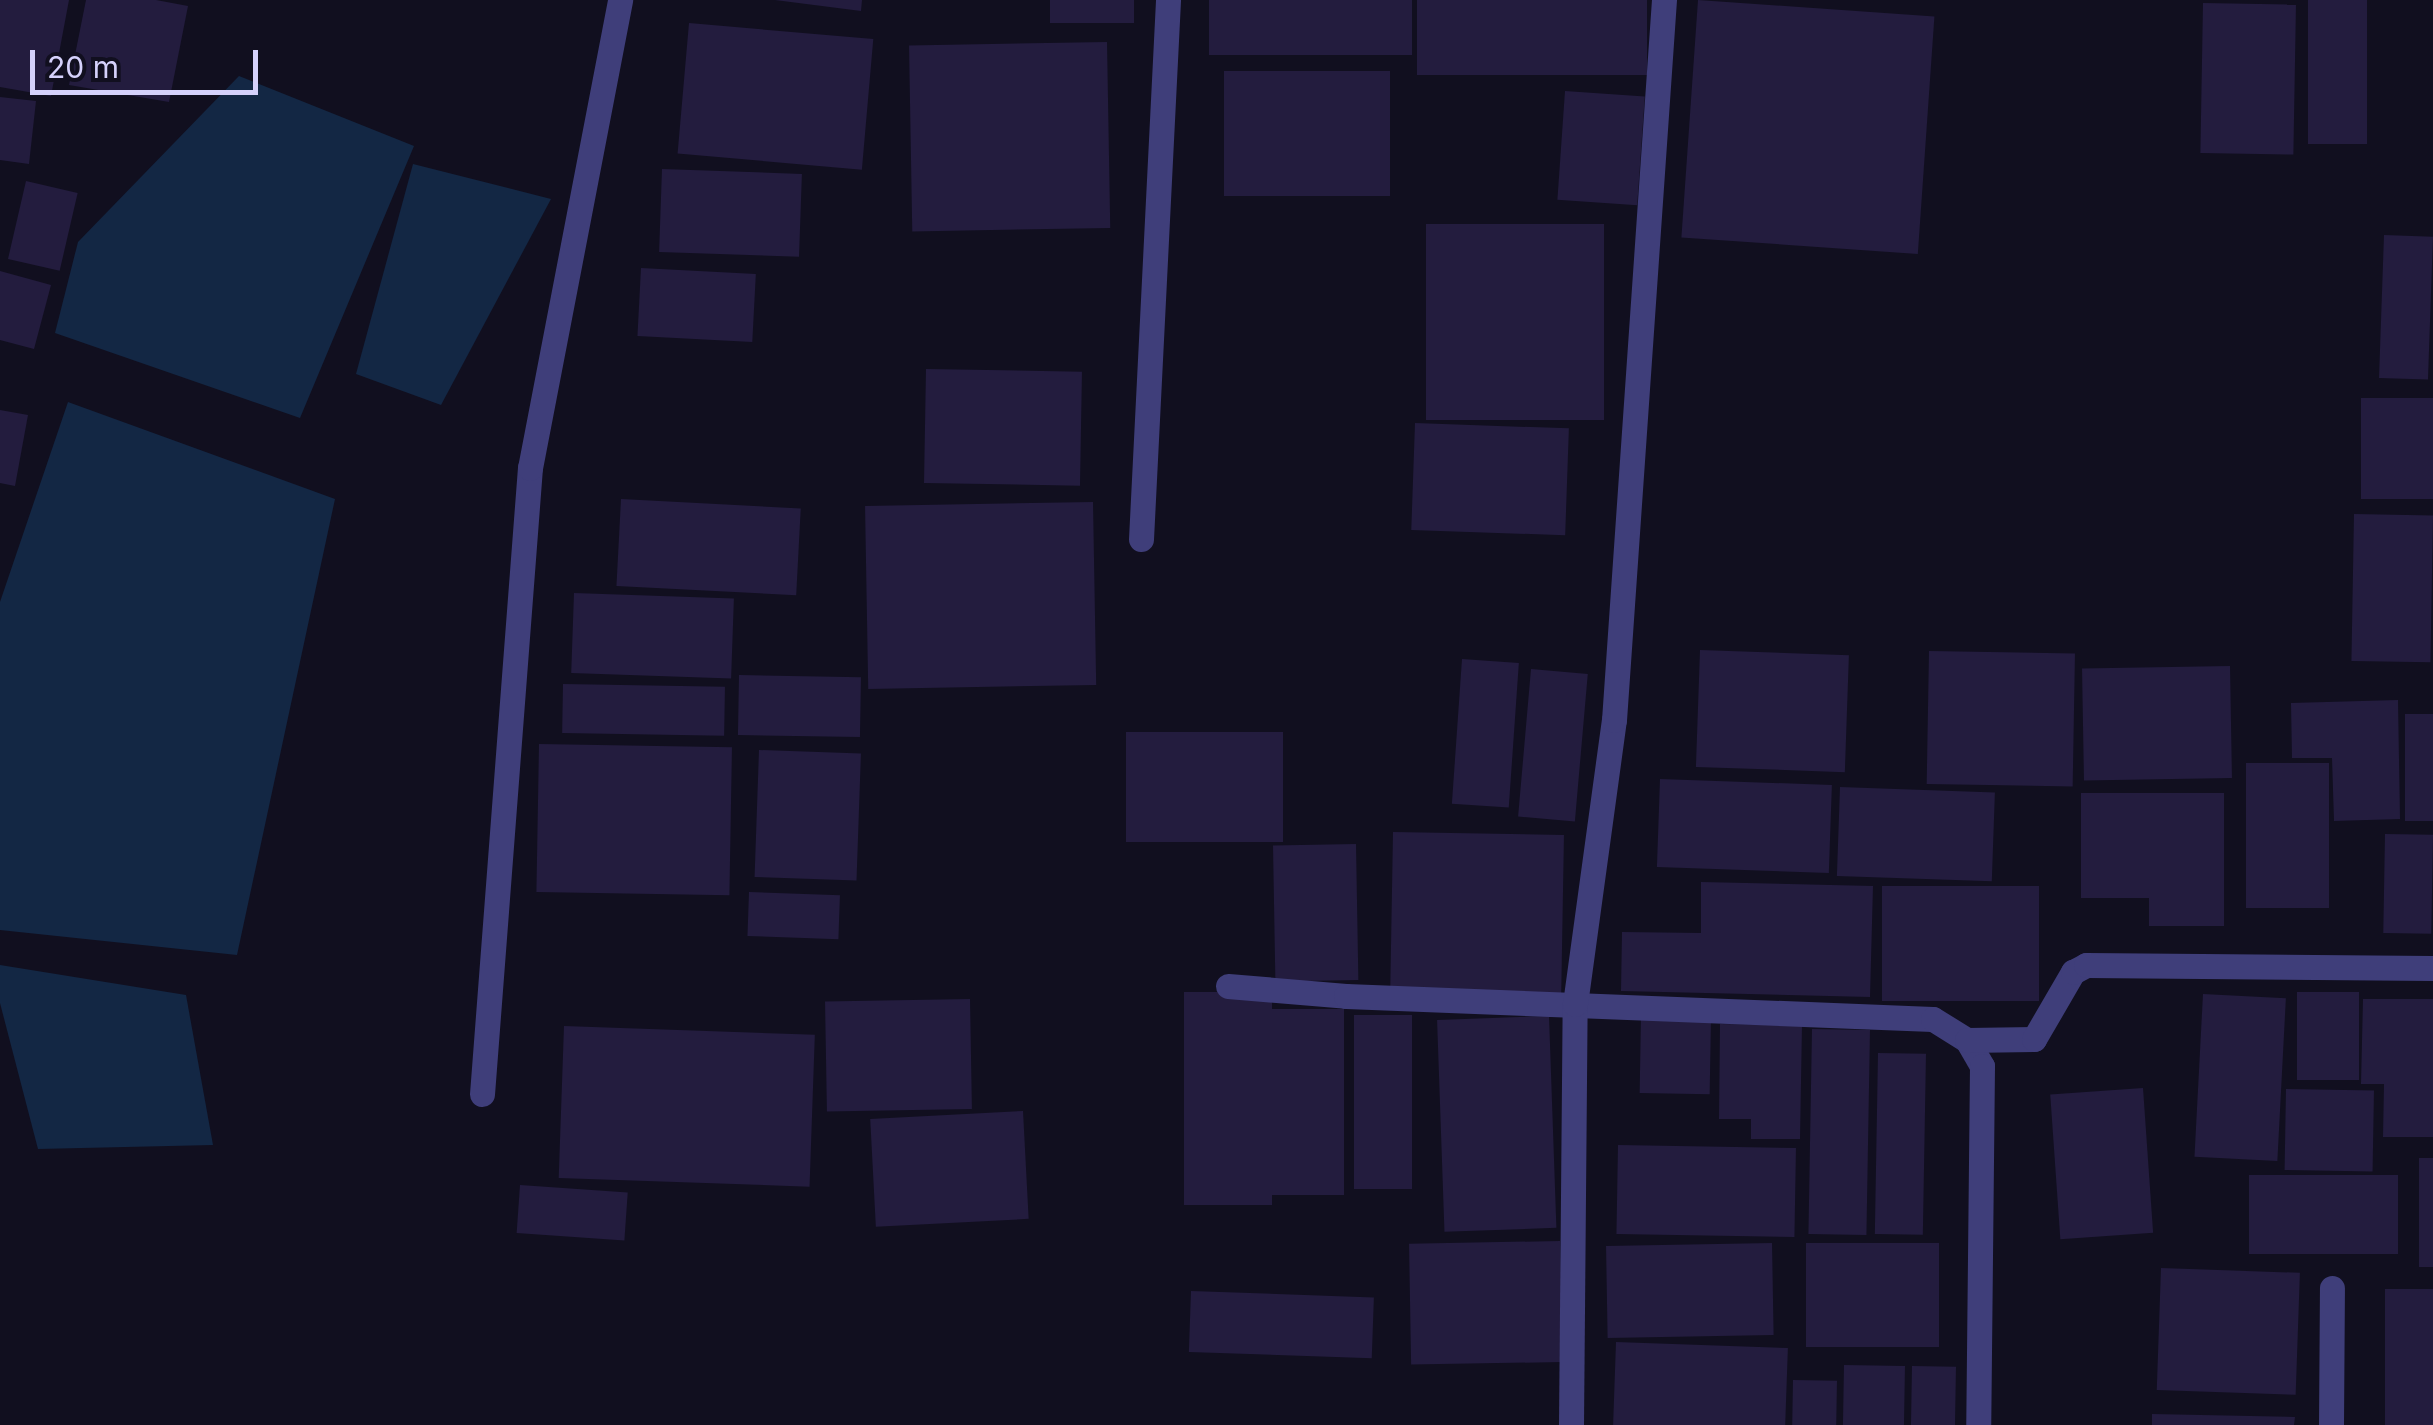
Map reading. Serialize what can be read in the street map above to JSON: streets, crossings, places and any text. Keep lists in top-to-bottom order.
{
  "scale_bar": "20 m"
}
